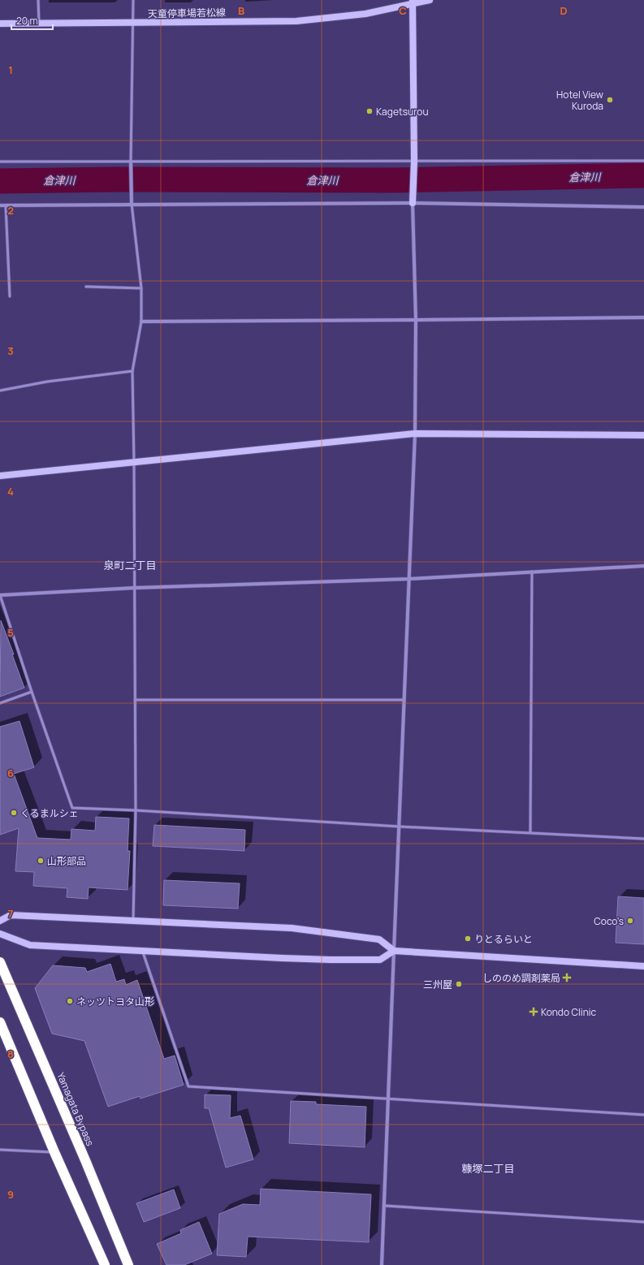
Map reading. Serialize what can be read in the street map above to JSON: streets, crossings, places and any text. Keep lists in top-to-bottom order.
{
  "streets": {
    "highway": ["Yamagata Bypass"],
    "street": ["天童停車場若松線"]
  },
  "districts": ["泉町二丁目", "糠塚二丁目"],
  "water": ["倉津川"],
  "places": {
    "other": [
      "Hotel View Kuroda",
      "Kagetsurou",
      "くるまルシェ",
      "山形部品",
      "Coco's",
      "りとるらいと",
      "三州屋",
      "ネッツトヨタ山形"
    ],
    "health": ["しののめ調剤薬局", "Kondo Clinic"]
  },
  "scale_bar": "20 m",
  "grid": {
    "columns": ["B", "C", "D"],
    "rows": [
      "1",
      "2",
      "3",
      "4",
      "5",
      "6",
      "7",
      "8",
      "9"
    ]
  }
}
